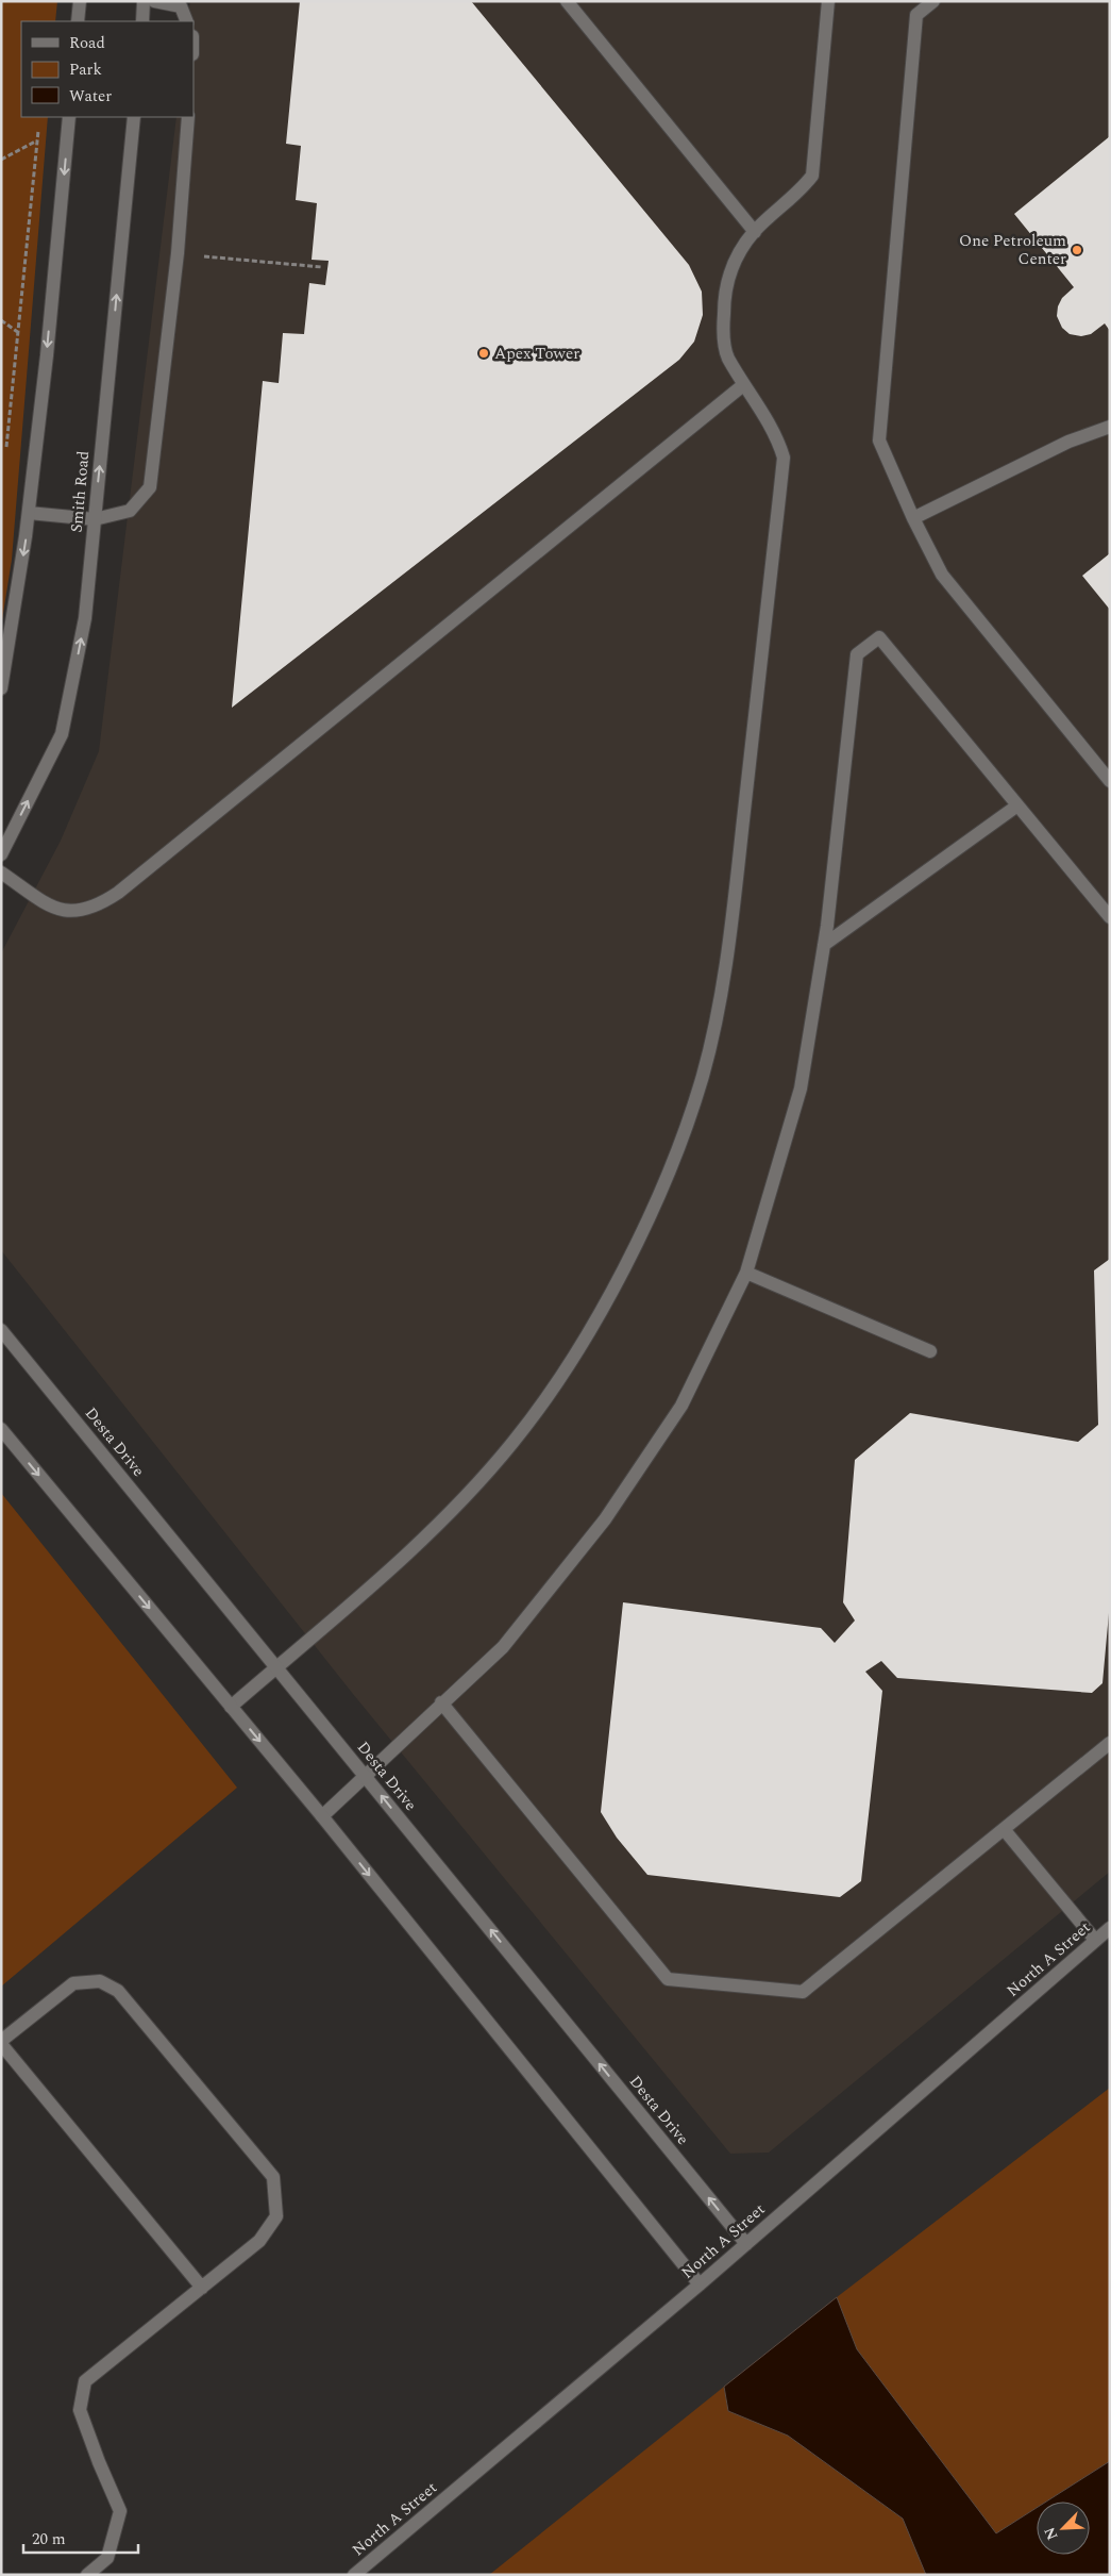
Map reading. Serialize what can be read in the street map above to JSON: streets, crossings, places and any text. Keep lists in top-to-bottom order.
{
  "streets": {
    "street": ["Smith Road", "Desta Drive", "North A Street"]
  },
  "crossings": [
    ["Desta Drive", "North A Street"]
  ],
  "places": ["One Petroleum Center", "Apex Tower"],
  "legend": ["Road", "Park", "Water"],
  "scale_bar": "20 m",
  "north": "bottom left"
}
